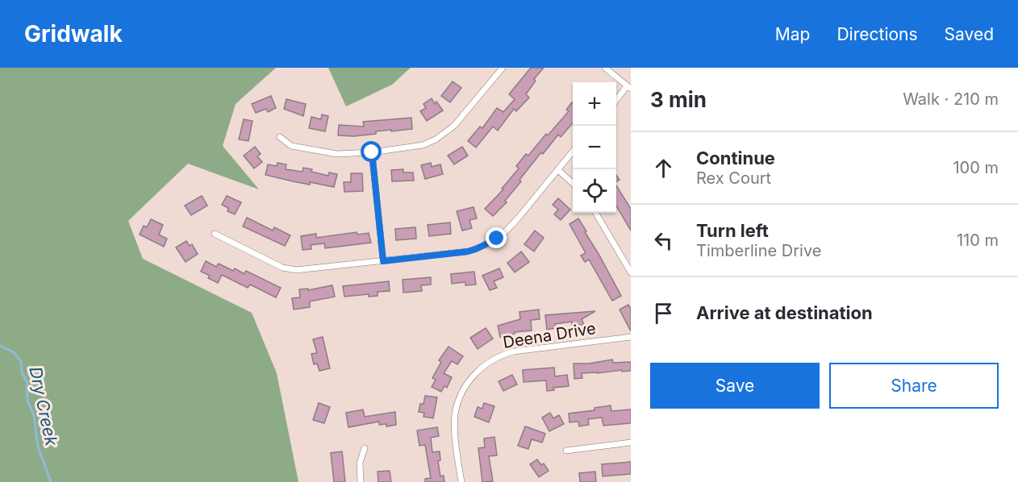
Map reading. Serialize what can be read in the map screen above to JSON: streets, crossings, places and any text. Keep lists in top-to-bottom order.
{
  "streets": {
    "street": ["Deena Drive"]
  },
  "water": ["Dry Creek"],
  "page": {
    "header": "Gridwalk",
    "nav": ["Map", "Directions", "Saved"],
    "heading": ["3 min", "Walk · 210 m"],
    "map_buttons": ["+", "−"],
    "list": [
      ["Continue", "Rex Court", "100 m"],
      ["Turn left", "Timberline Drive", "110 m"],
      "Arrive at destination"
    ],
    "buttons": ["Save", "Share"]
  }
}
